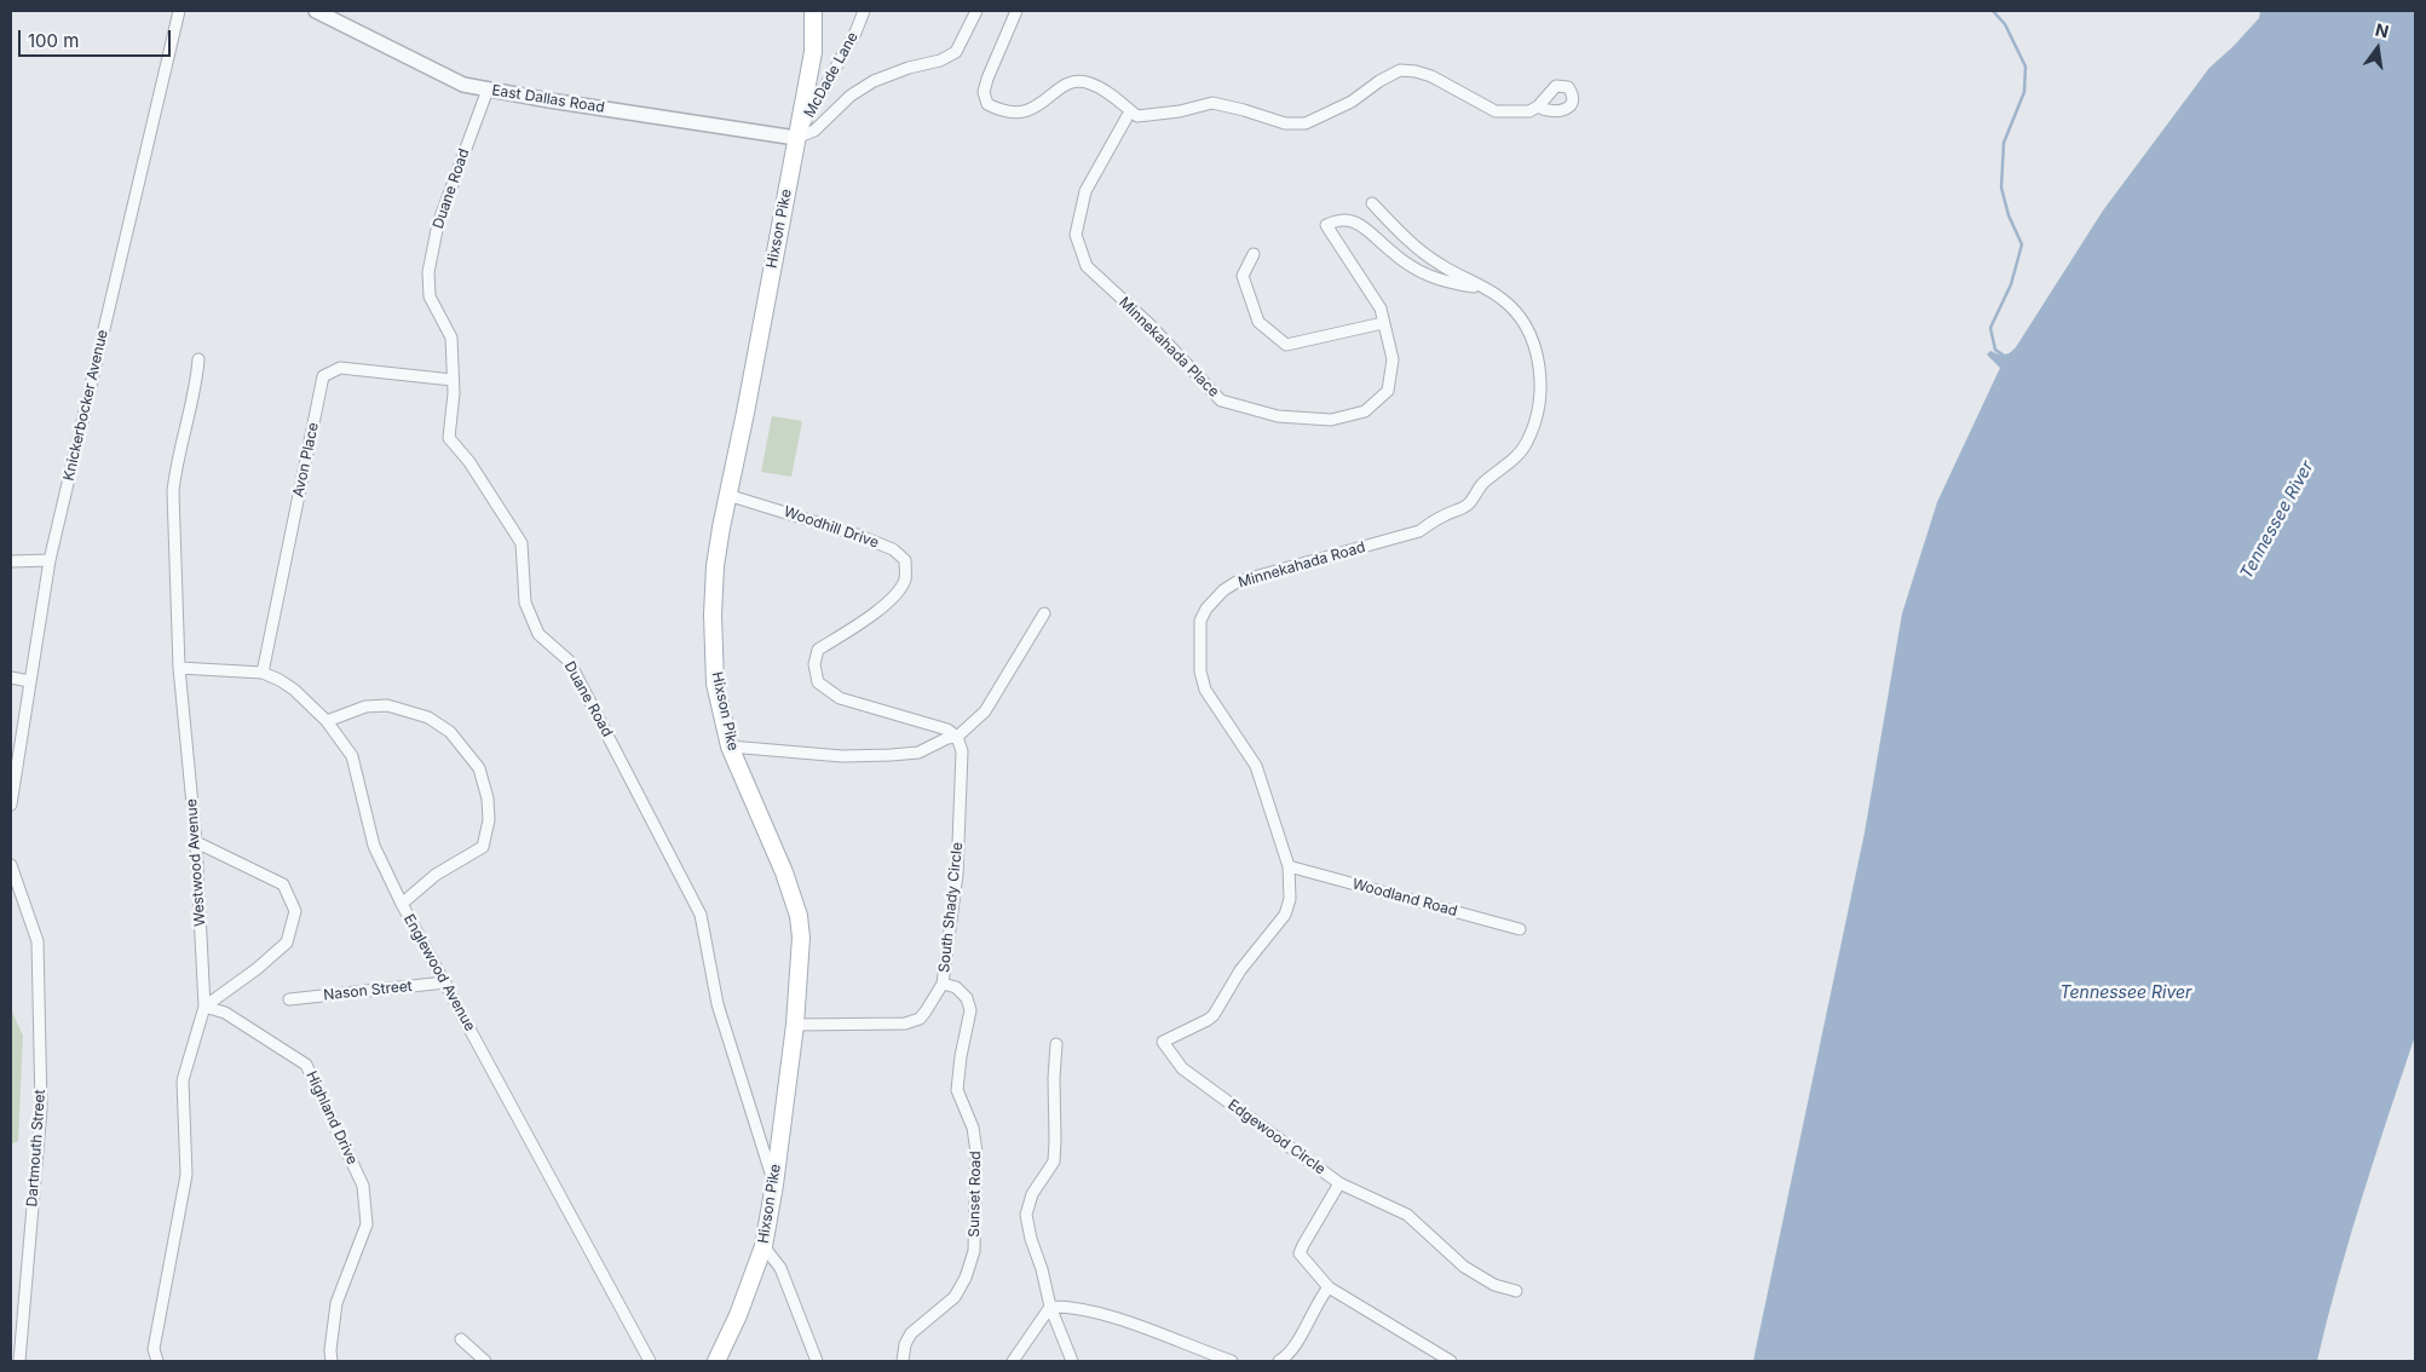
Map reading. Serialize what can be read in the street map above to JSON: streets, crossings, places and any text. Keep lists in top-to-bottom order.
{
  "streets": {
    "main road": ["Hixson Pike"],
    "street": [
      "McDade Lane",
      "East Dallas Road",
      "Duane Road",
      "Minnekahada Place",
      "Knickerbocker Avenue",
      "Avon Place",
      "Woodhill Drive",
      "Minnekahada Road",
      "Westwood Avenue",
      "Woodland Road",
      "South Shady Circle",
      "Englewood Avenue",
      "Nason Street",
      "Highland Drive",
      "Edgewood Circle",
      "Dartmouth Street",
      "Sunset Road"
    ]
  },
  "crossings": [
    ["McDade Lane", "East Dallas Road"],
    ["McDade Lane", "Hixson Pike"],
    ["East Dallas Road", "Duane Road"],
    ["East Dallas Road", "Hixson Pike"],
    ["Duane Road", "Hixson Pike"],
    ["Duane Road", "Avon Place"],
    ["Hixson Pike", "Woodhill Drive"],
    ["Hixson Pike", "South Shady Circle"],
    ["Minnekahada Place", "Minnekahada Road"],
    ["Avon Place", "Englewood Avenue"],
    ["Woodhill Drive", "South Shady Circle"],
    ["Minnekahada Road", "Woodland Road"],
    ["Minnekahada Road", "Edgewood Circle"],
    ["Westwood Avenue", "Englewood Avenue"],
    ["Westwood Avenue", "Highland Drive"],
    ["South Shady Circle", "Sunset Road"],
    ["Englewood Avenue", "Nason Street"]
  ],
  "water": ["Tennessee River"],
  "scale_bar": "100 m",
  "north": "top"
}
